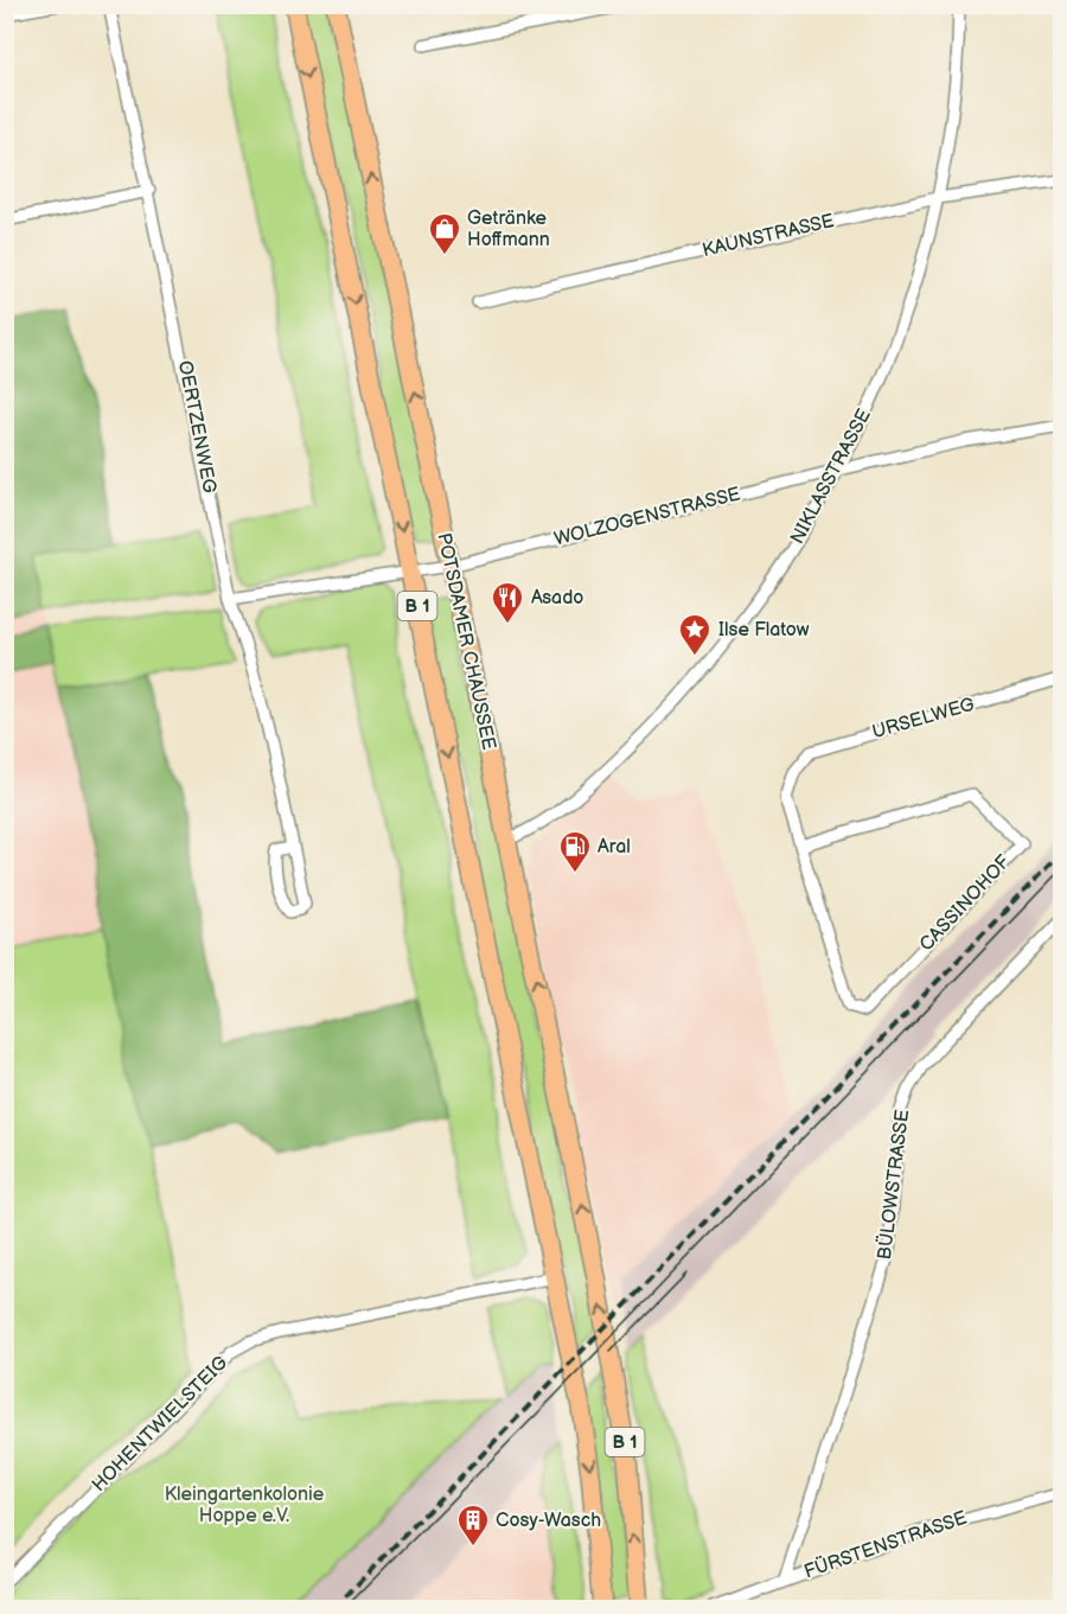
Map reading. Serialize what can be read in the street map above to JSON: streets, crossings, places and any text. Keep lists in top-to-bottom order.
{
  "streets": {
    "main road": ["B 1", "POTSDAMER CHAUSSEE"],
    "street": [
      "KAUNSTRASSE",
      "OERTZENWEG",
      "NIKLASSTRASSE",
      "WOLZOGENSTRASSE",
      "URSELWEG",
      "CASSINOHOF",
      "BÜLOWSTRASSE",
      "HOHENTWIELSTEIG",
      "FÜRSTENSTRASSE"
    ]
  },
  "crossings": [
    ["KAUNSTRASSE", "NIKLASSTRASSE"],
    ["OERTZENWEG", "WOLZOGENSTRASSE"],
    ["NIKLASSTRASSE", "WOLZOGENSTRASSE"],
    ["NIKLASSTRASSE", "POTSDAMER CHAUSSEE"],
    ["WOLZOGENSTRASSE", "POTSDAMER CHAUSSEE"],
    ["B 1", "POTSDAMER CHAUSSEE"],
    ["B 1", "HOHENTWIELSTEIG"],
    ["POTSDAMER CHAUSSEE", "HOHENTWIELSTEIG"],
    ["URSELWEG", "CASSINOHOF"],
    ["BÜLOWSTRASSE", "FÜRSTENSTRASSE"]
  ],
  "parks": ["Kleingartenkolonie Hoppe e.V."],
  "places": {
    "shop": ["Getränke Hoffmann"],
    "restaurant": ["Asado"],
    "place": ["Ilse Flatow"],
    "fuel station": ["Aral"],
    "building": ["Cosy-Wasch"]
  }
}
